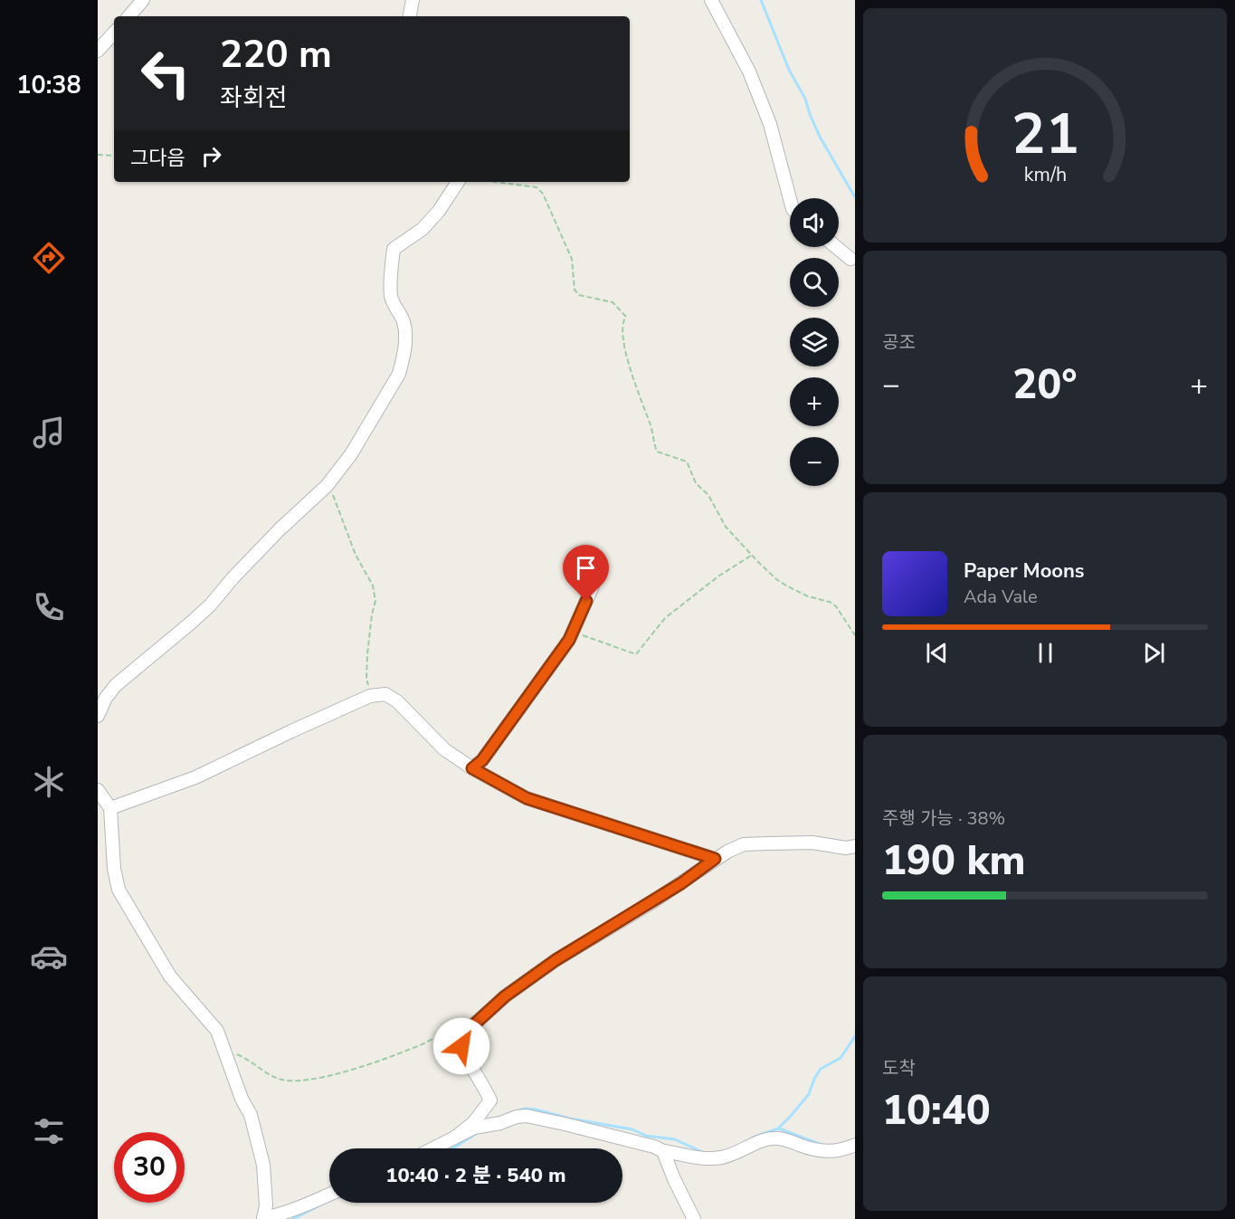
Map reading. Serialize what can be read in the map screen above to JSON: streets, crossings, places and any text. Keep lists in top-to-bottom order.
{
  "page": {
    "tabs": "10:38",
    "turn": ["220 m", "좌회전"],
    "then": "그다음",
    "map_buttons": ["+", "−"],
    "tile": [
      "공조",
      ["주행 가능 · 38%", "190 km"],
      ["도착", "10:40"]
    ],
    "heat": ["−", "20°", "+"],
    "song": ["Paper Moons", "Ada Vale"],
    "limit": "30",
    "trip": "10:40 · 2 분 · 540 m",
    "gauge": ["21", "km/h"]
  }
}
